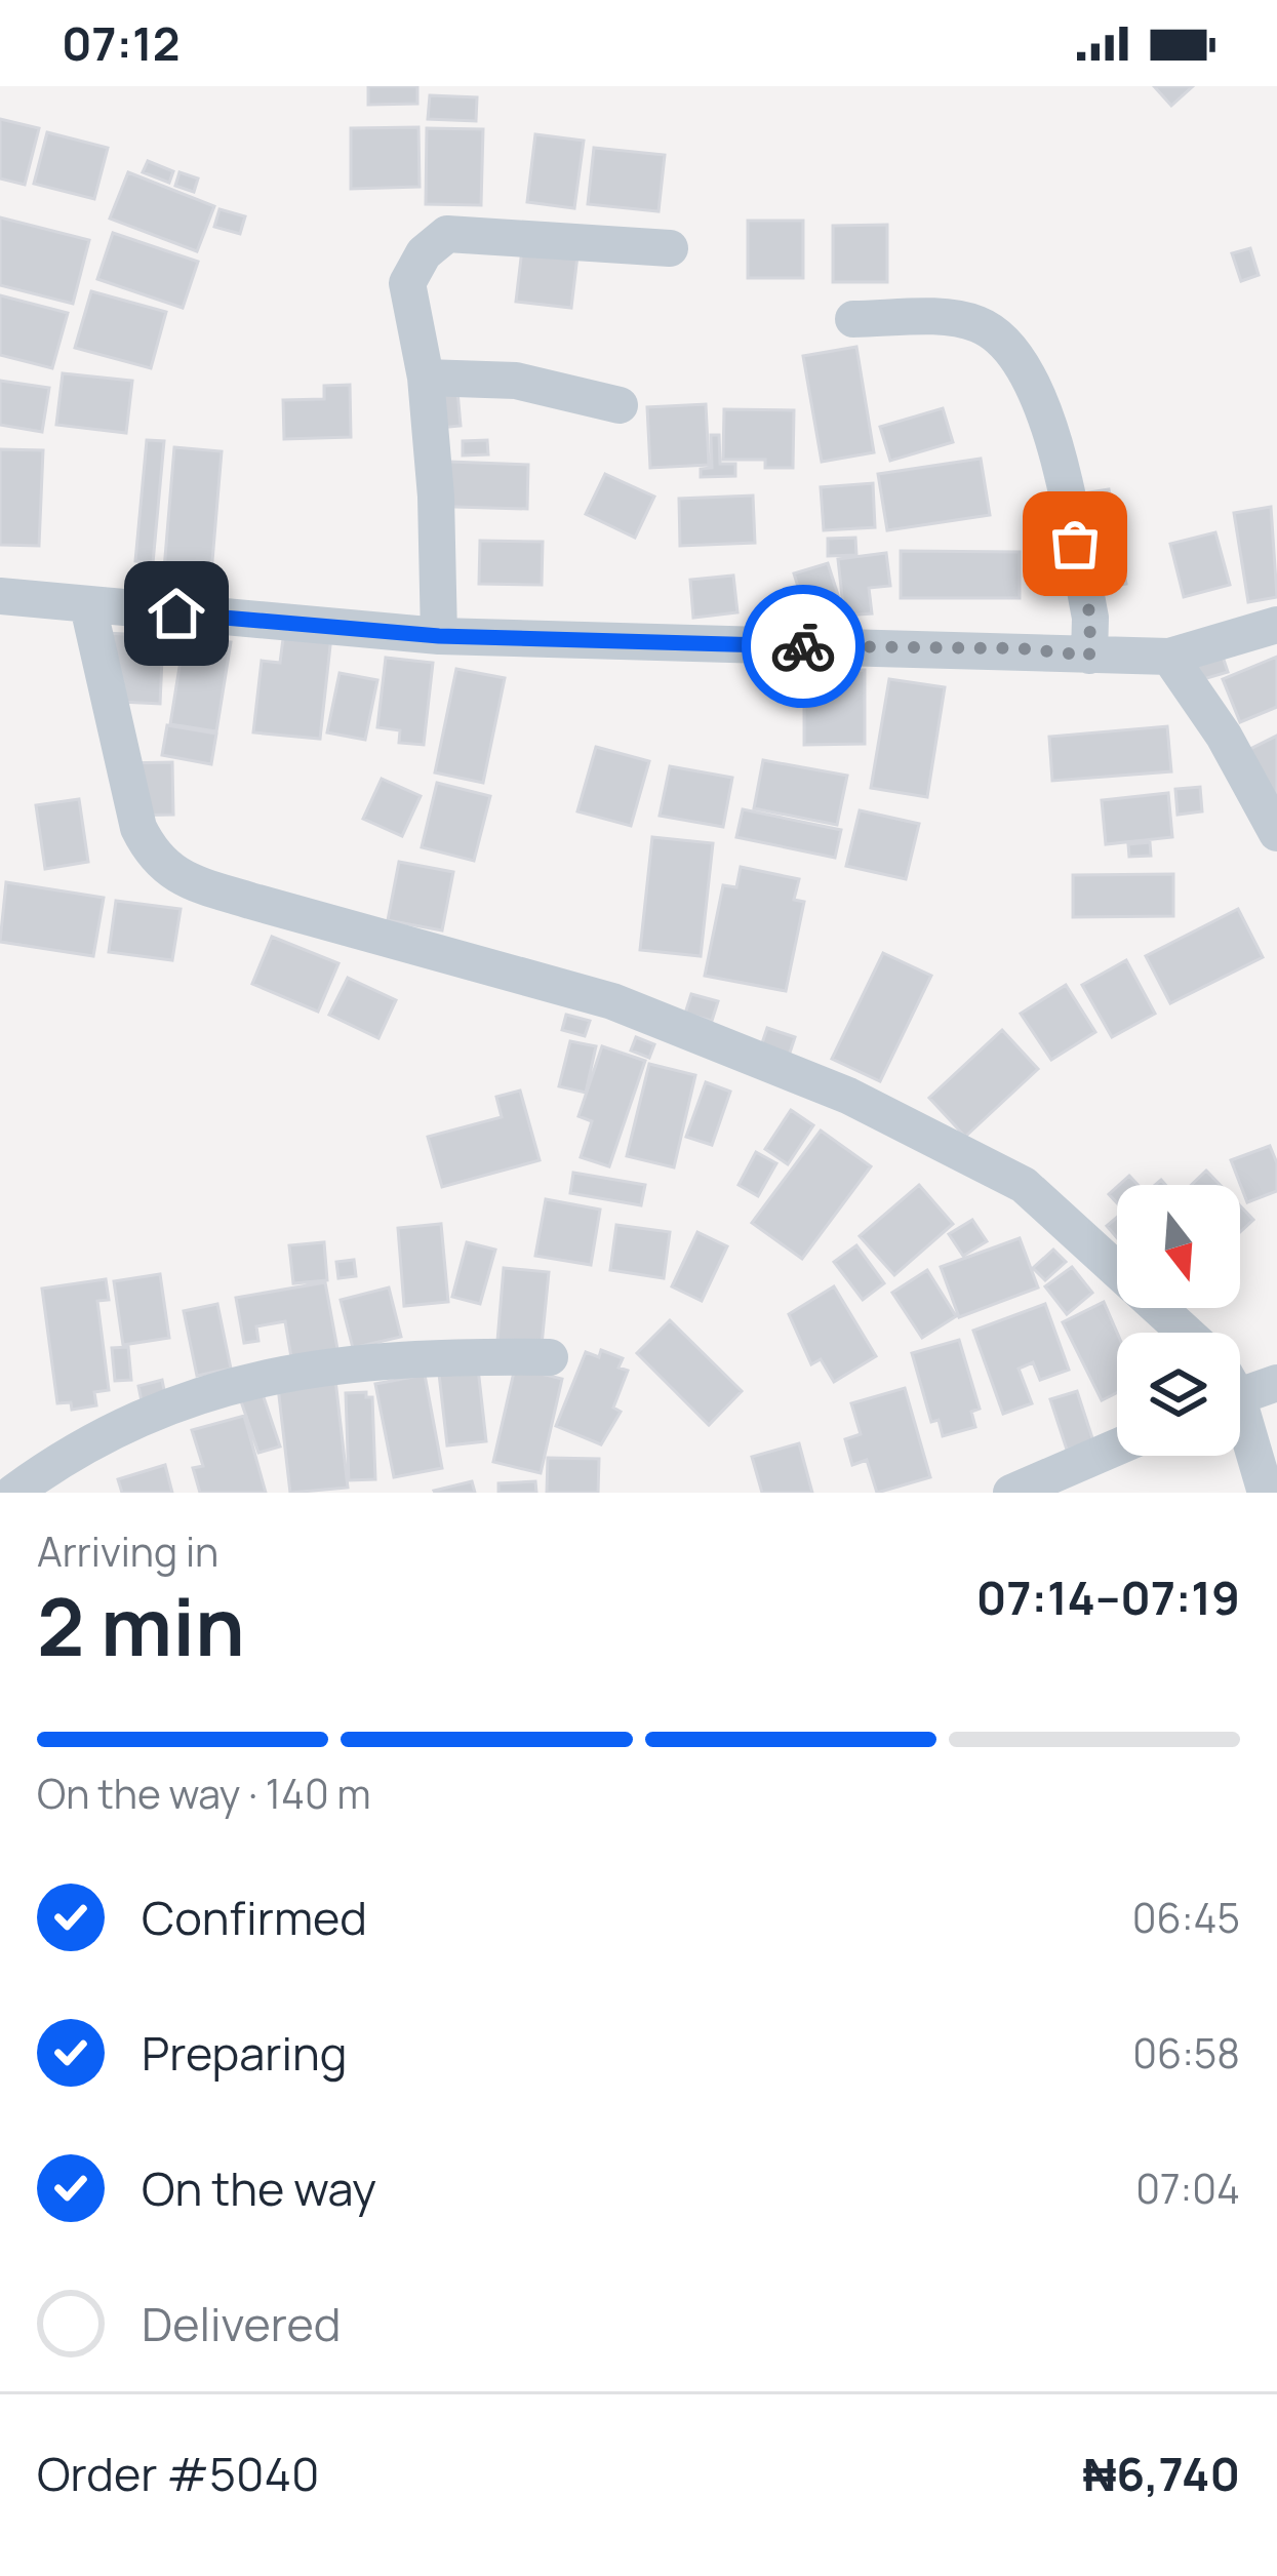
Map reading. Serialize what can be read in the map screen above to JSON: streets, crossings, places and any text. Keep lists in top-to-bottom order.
{
  "north": "bottom",
  "page": {
    "status": "07:12",
    "heading": ["2 min", "Arriving in", "07:14–07:19"],
    "panel": ["Order #5040", "₦6,740"],
    "bar": "On the way · 140 m",
    "list": [
      ["Confirmed", "06:45"],
      ["Preparing", "06:58"],
      ["On the way", "07:04"],
      "Delivered"
    ]
  }
}
